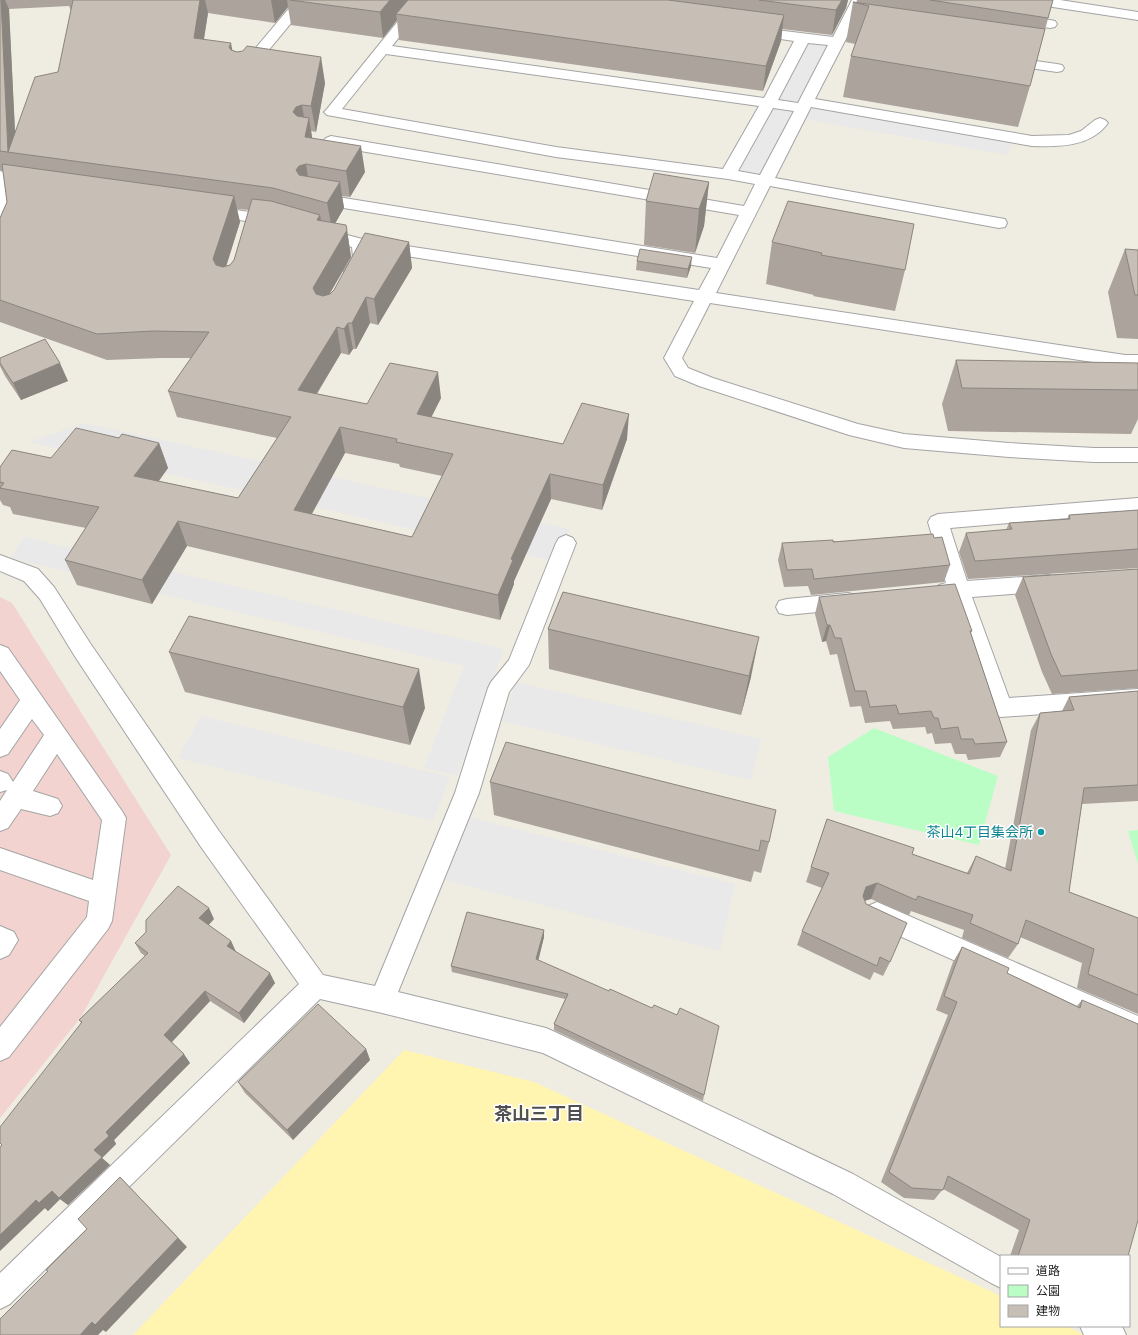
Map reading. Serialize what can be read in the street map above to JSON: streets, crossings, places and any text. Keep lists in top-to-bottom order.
{
  "districts": ["茶山三丁目"],
  "places": ["茶山4丁目集会所"],
  "legend": ["道路", "公園", "建物"]
}
